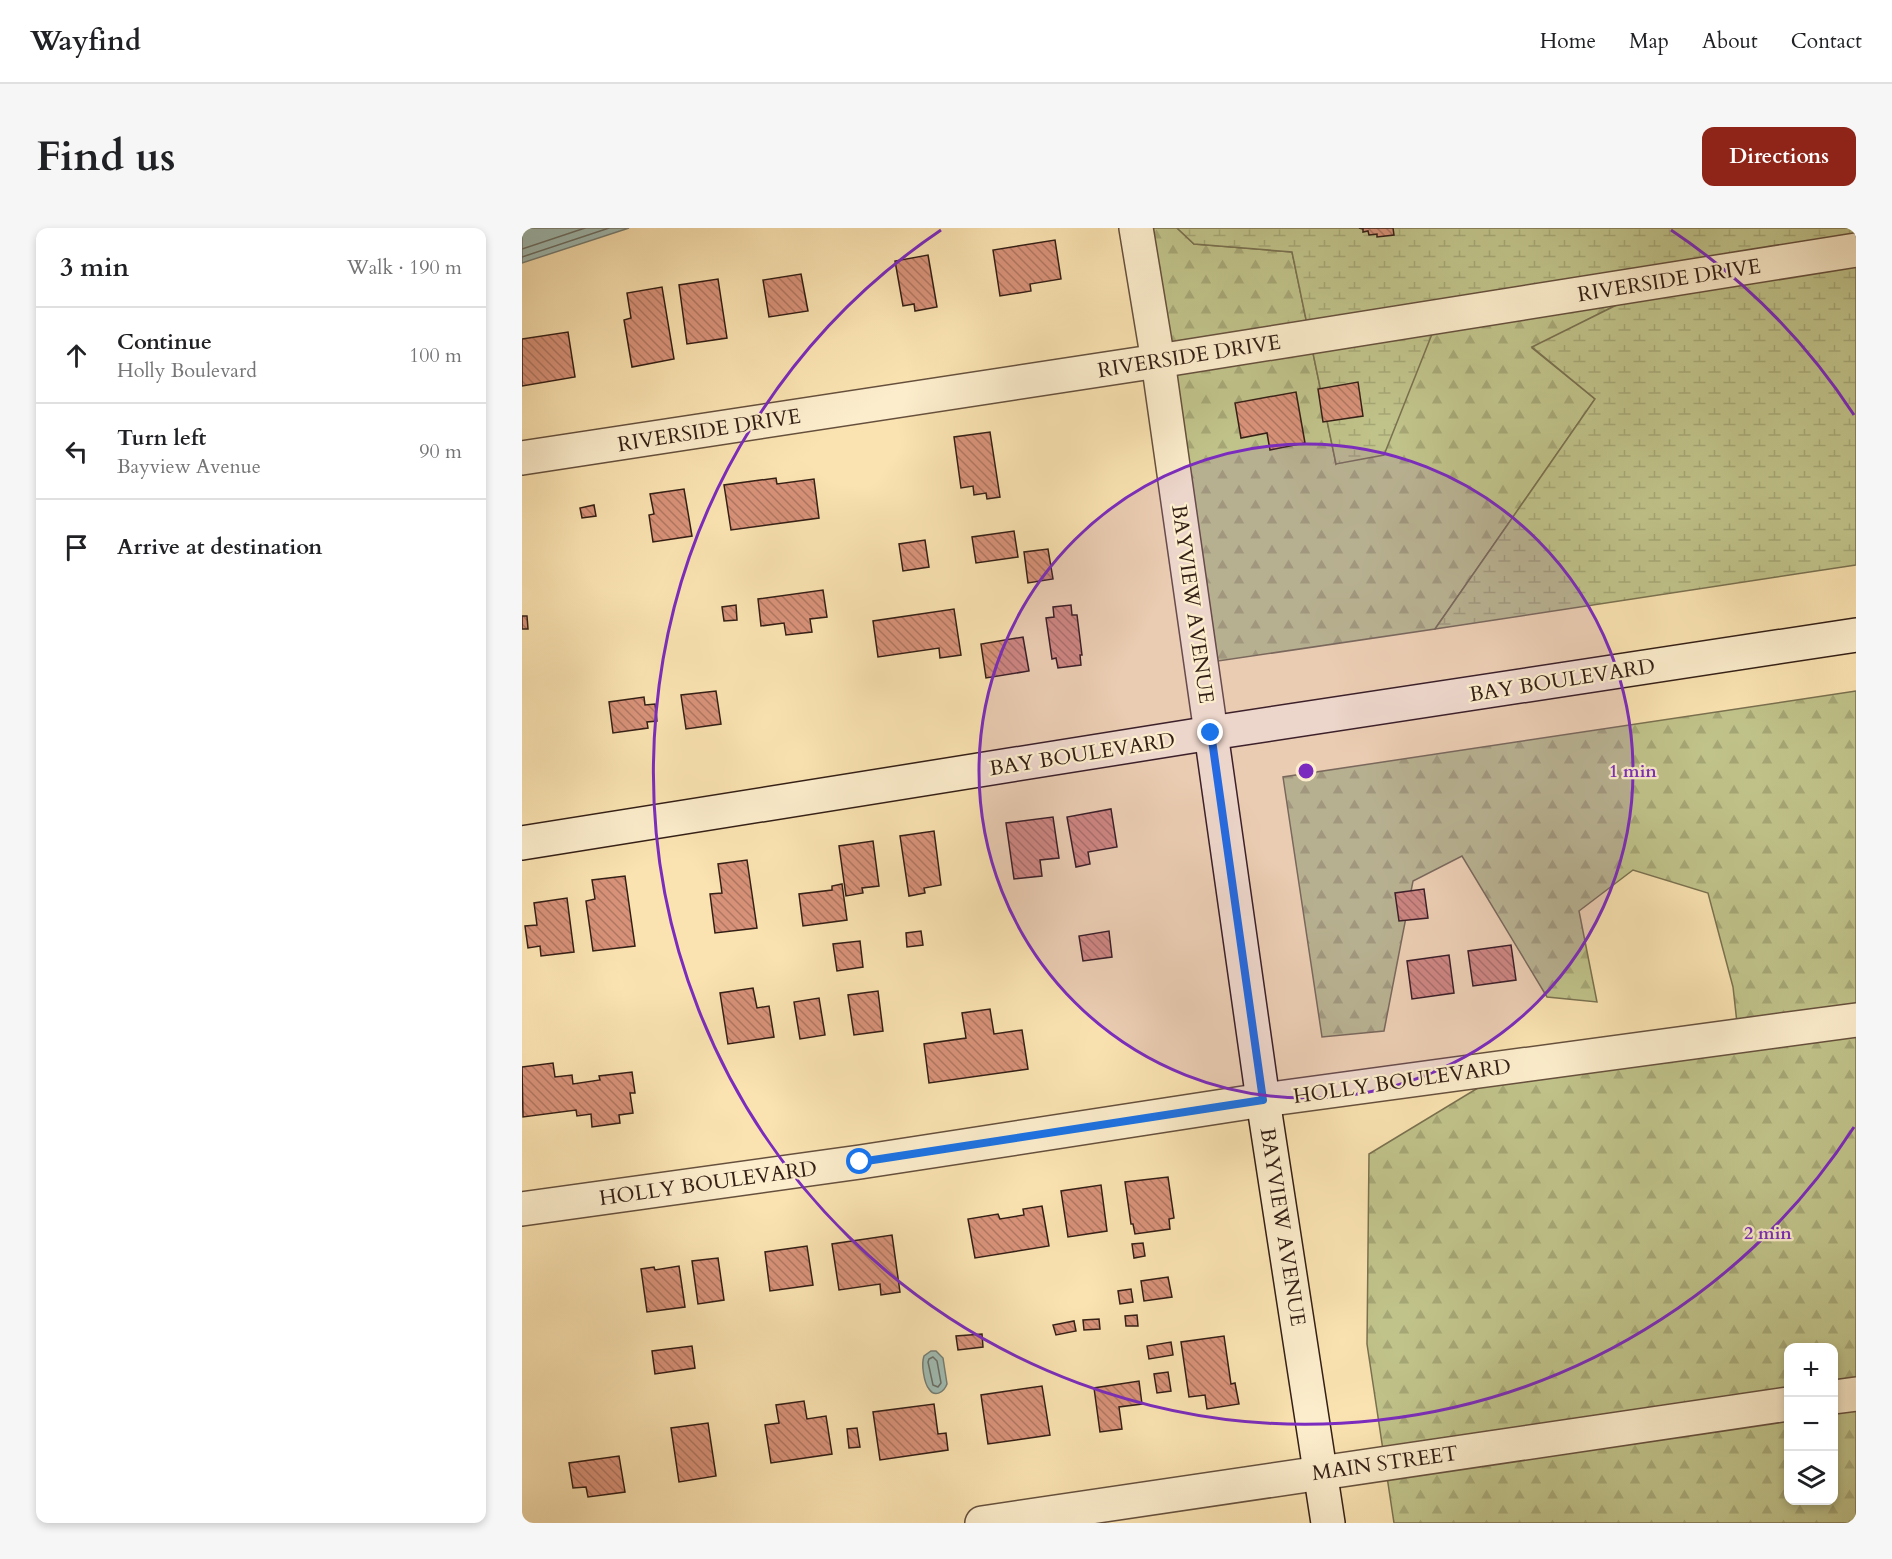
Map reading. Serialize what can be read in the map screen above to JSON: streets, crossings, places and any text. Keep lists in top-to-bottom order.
{
  "streets": {
    "street": [
      "RIVERSIDE DRIVE",
      "BAYVIEW AVENUE",
      "BAY BOULEVARD",
      "HOLLY BOULEVARD",
      "MAIN STREET"
    ]
  },
  "crossings": [
    ["RIVERSIDE DRIVE", "BAYVIEW AVENUE"],
    ["BAYVIEW AVENUE", "BAY BOULEVARD"],
    ["BAYVIEW AVENUE", "HOLLY BOULEVARD"],
    ["BAYVIEW AVENUE", "MAIN STREET"]
  ],
  "page": {
    "header": "Wayfind",
    "nav": [
      "Home",
      "Map",
      "About",
      "Contact"
    ],
    "buttons": "Directions",
    "title": "Find us",
    "heading": ["3 min", "Walk · 190 m"],
    "list": [
      ["Continue", "Holly Boulevard", "100 m"],
      ["Turn left", "Bayview Avenue", "90 m"],
      "Arrive at destination"
    ],
    "map_buttons": ["+", "−"]
  },
  "rings": ["1 min", "2 min"]
}
